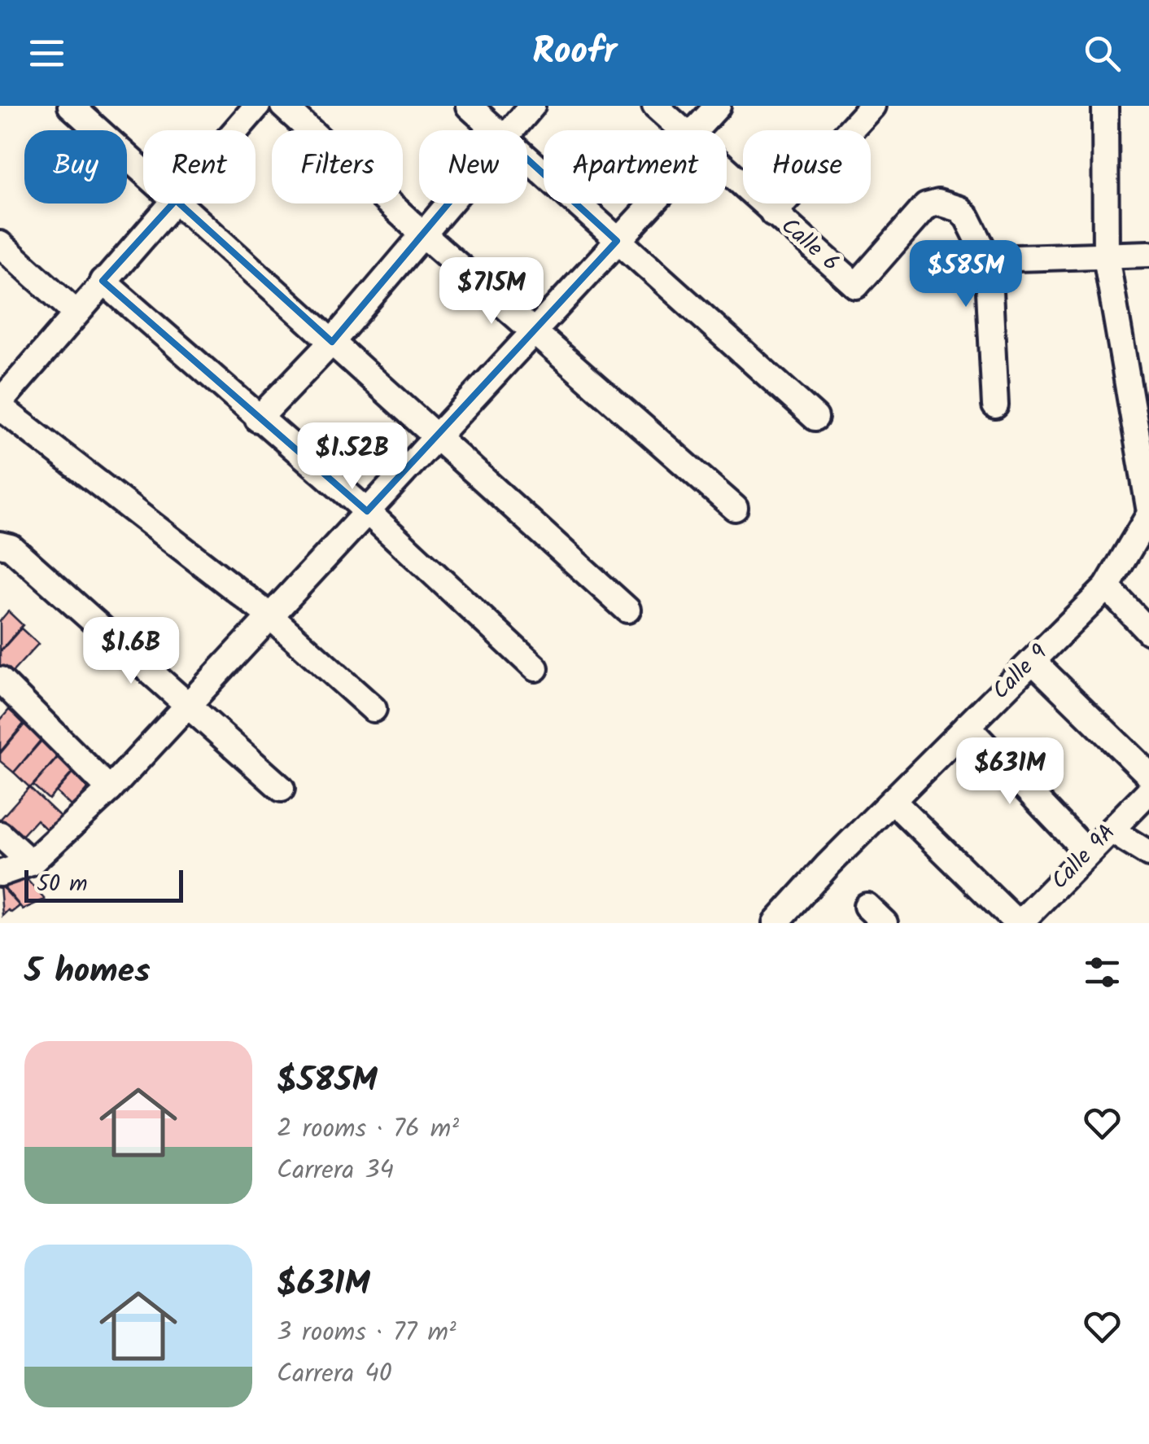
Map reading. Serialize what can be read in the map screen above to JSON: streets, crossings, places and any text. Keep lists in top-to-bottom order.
{
  "streets": {
    "street": ["Calle 6", "Calle 9", "Calle 9A"]
  },
  "scale_bar": "50 m",
  "page": {
    "header": "Roofr",
    "chip": [
      "Buy",
      "Rent",
      "Filters",
      "New",
      "Apartment",
      "House"
    ],
    "price": [
      "$585M",
      "$715M",
      "$1.52B",
      "$1.6B",
      "$631M"
    ],
    "scale": "50 m",
    "heading": "5 homes",
    "list": [
      {
        "name": "$585M",
        "note": "2 rooms · 76 m² · Carrera 34"
      },
      {
        "name": "$631M",
        "note": "3 rooms · 77 m² · Carrera 40"
      }
    ]
  }
}
